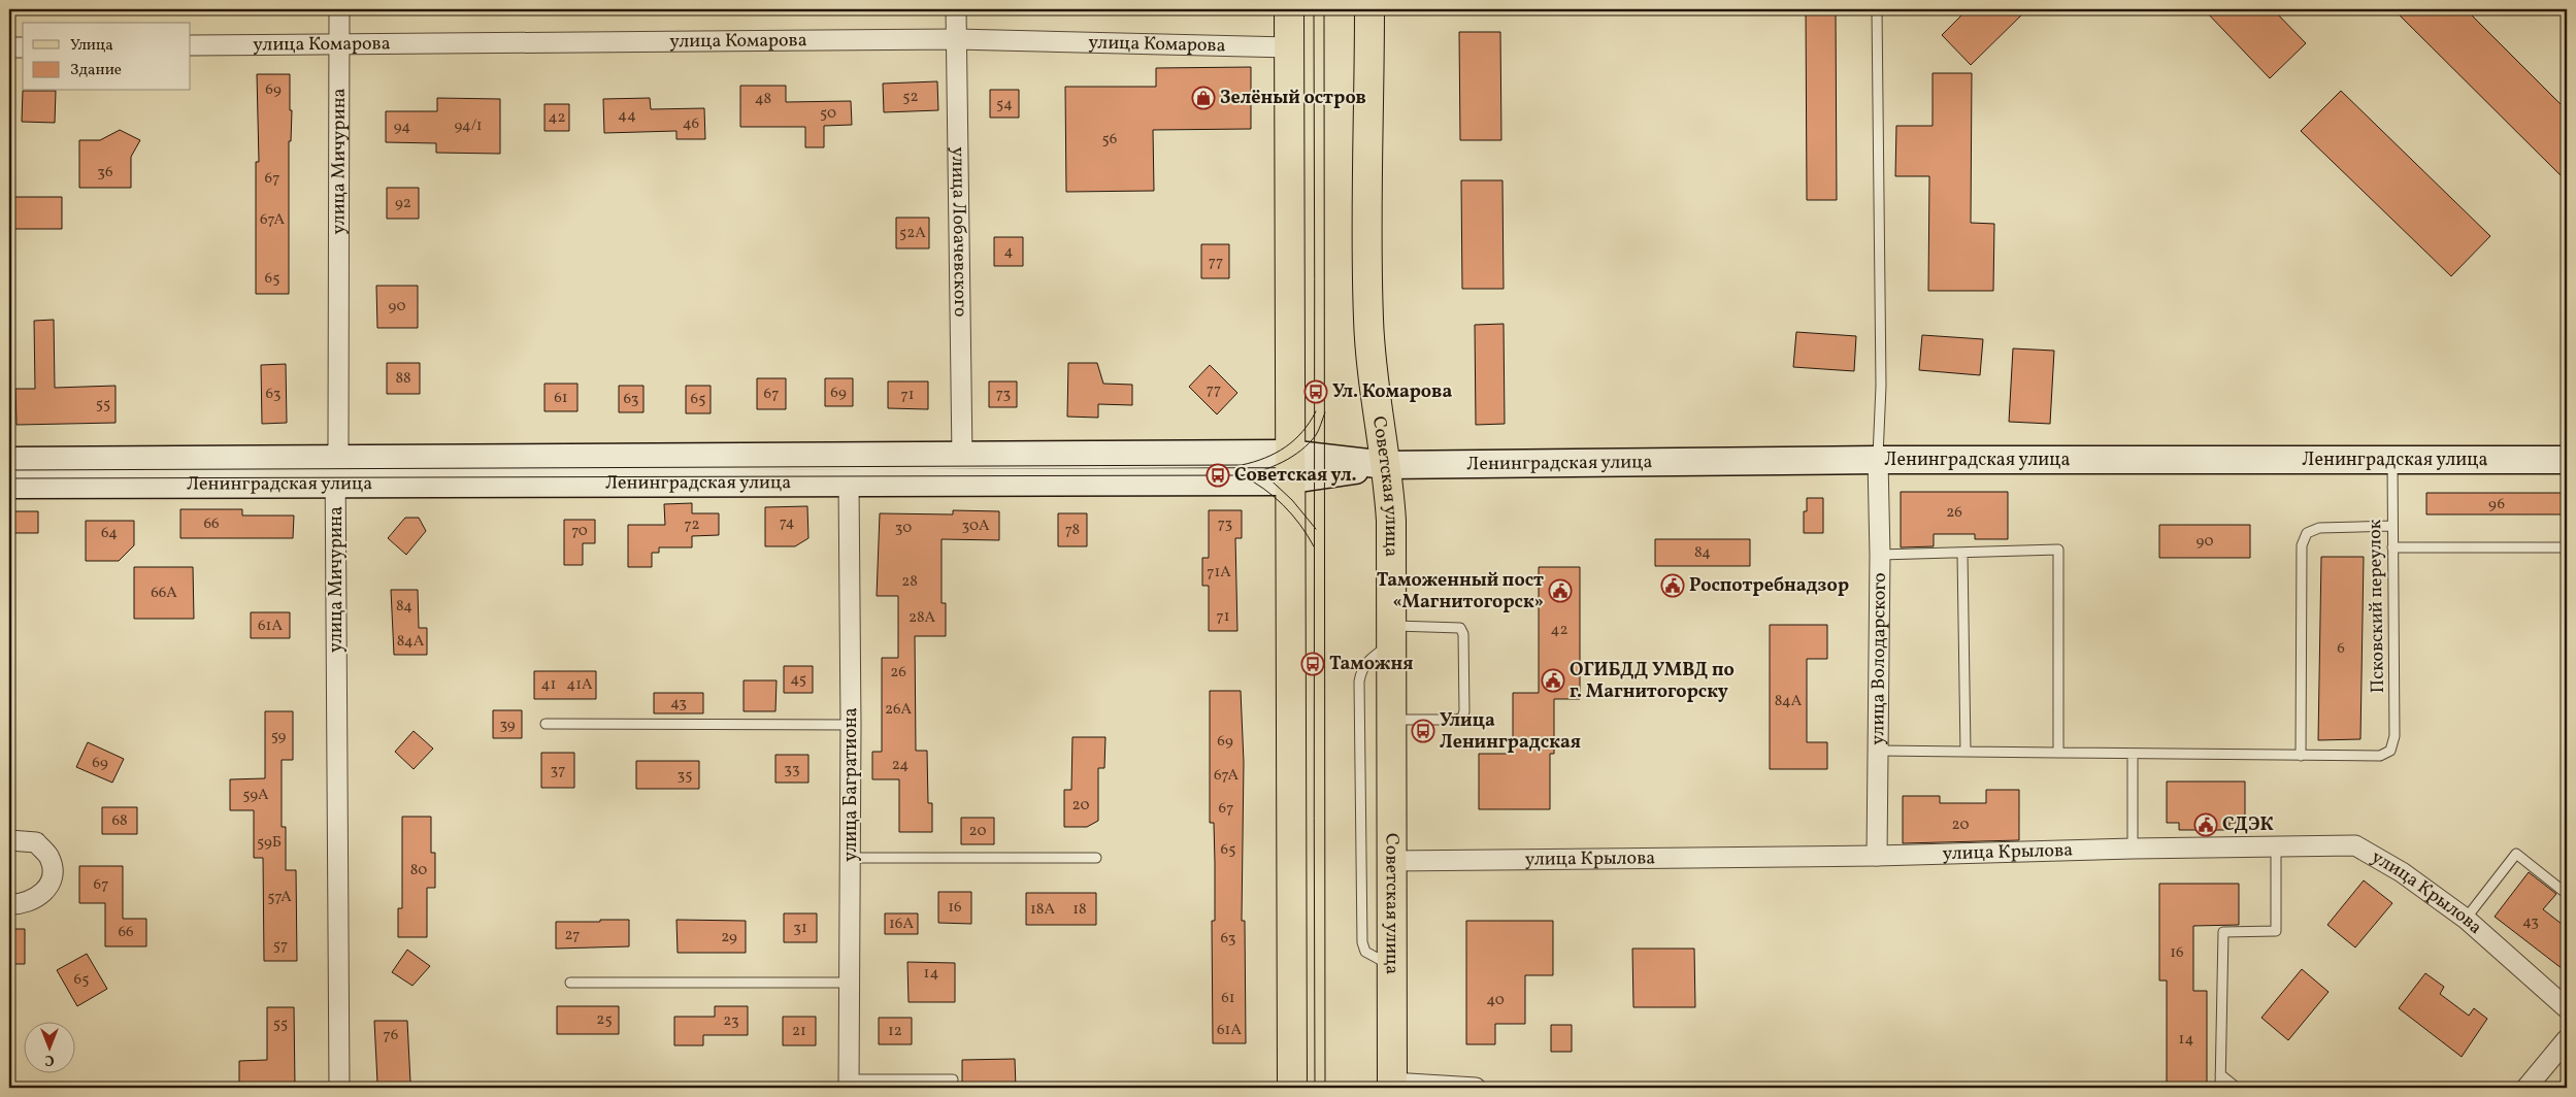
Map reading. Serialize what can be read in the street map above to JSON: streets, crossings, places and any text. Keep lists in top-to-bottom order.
{
  "streets": {
    "main road": ["Ленинградская улица", "Советская улица"],
    "street": [
      "улица Комарова",
      "улица Мичурина",
      "улица Лобачевского",
      "улица Володарского",
      "улица Багратиона",
      "улица Крылова"
    ],
    "lane": ["Псковский переулок"]
  },
  "crossings": [
    ["улица Комарова", "улица Мичурина"],
    ["улица Комарова", "улица Лобачевского"],
    ["улица Мичурина", "Ленинградская улица"],
    ["улица Лобачевского", "Ленинградская улица"],
    ["Ленинградская улица", "Советская улица"],
    ["Ленинградская улица", "Псковский переулок"],
    ["Ленинградская улица", "улица Володарского"],
    ["Ленинградская улица", "улица Багратиона"],
    ["Советская улица", "улица Крылова"],
    ["улица Володарского", "улица Крылова"]
  ],
  "places": {
    "shop": ["Зелёный остров"],
    "bus stop": [
      "Ул. Комарова",
      "Советская ул.",
      "Таможня",
      "Улица Ленинградская"
    ],
    "public building": [
      "Роспотребнадзор",
      "Таможенный пост «Магнитогорск»",
      "ОГИБДД УМВД по г. Магнитогорску",
      "СДЭК"
    ]
  },
  "house_numbers": [
    "69",
    "52",
    "48",
    "54",
    "50",
    "44",
    "42",
    "46",
    "94/1",
    "94",
    "56",
    "36",
    "67",
    "92",
    "67А",
    "52А",
    "4",
    "77",
    "65",
    "90",
    "88",
    "77",
    "69",
    "63",
    "67",
    "73",
    "71",
    "61",
    "63",
    "65",
    "55",
    "96",
    "26",
    "74",
    "66",
    "73",
    "72",
    "30А",
    "30",
    "78",
    "70",
    "64",
    "90",
    "84",
    "71А",
    "28",
    "66А",
    "84",
    "71",
    "28А",
    "61А",
    "42",
    "84А",
    "6",
    "26",
    "45",
    "41",
    "41А",
    "84А",
    "43",
    "26А",
    "39",
    "59",
    "69",
    "69",
    "24",
    "33",
    "37",
    "35",
    "67А",
    "59А",
    "20",
    "67",
    "68",
    "20",
    "20",
    "59Б",
    "65",
    "80",
    "67",
    "57А",
    "16",
    "18А",
    "18",
    "43",
    "16А",
    "31",
    "66",
    "27",
    "29",
    "63",
    "57",
    "16",
    "14",
    "65",
    "61",
    "40",
    "25",
    "23",
    "55",
    "61А",
    "21",
    "12",
    "76",
    "14"
  ],
  "legend": ["Улица", "Здание"],
  "north": "bottom"
}
